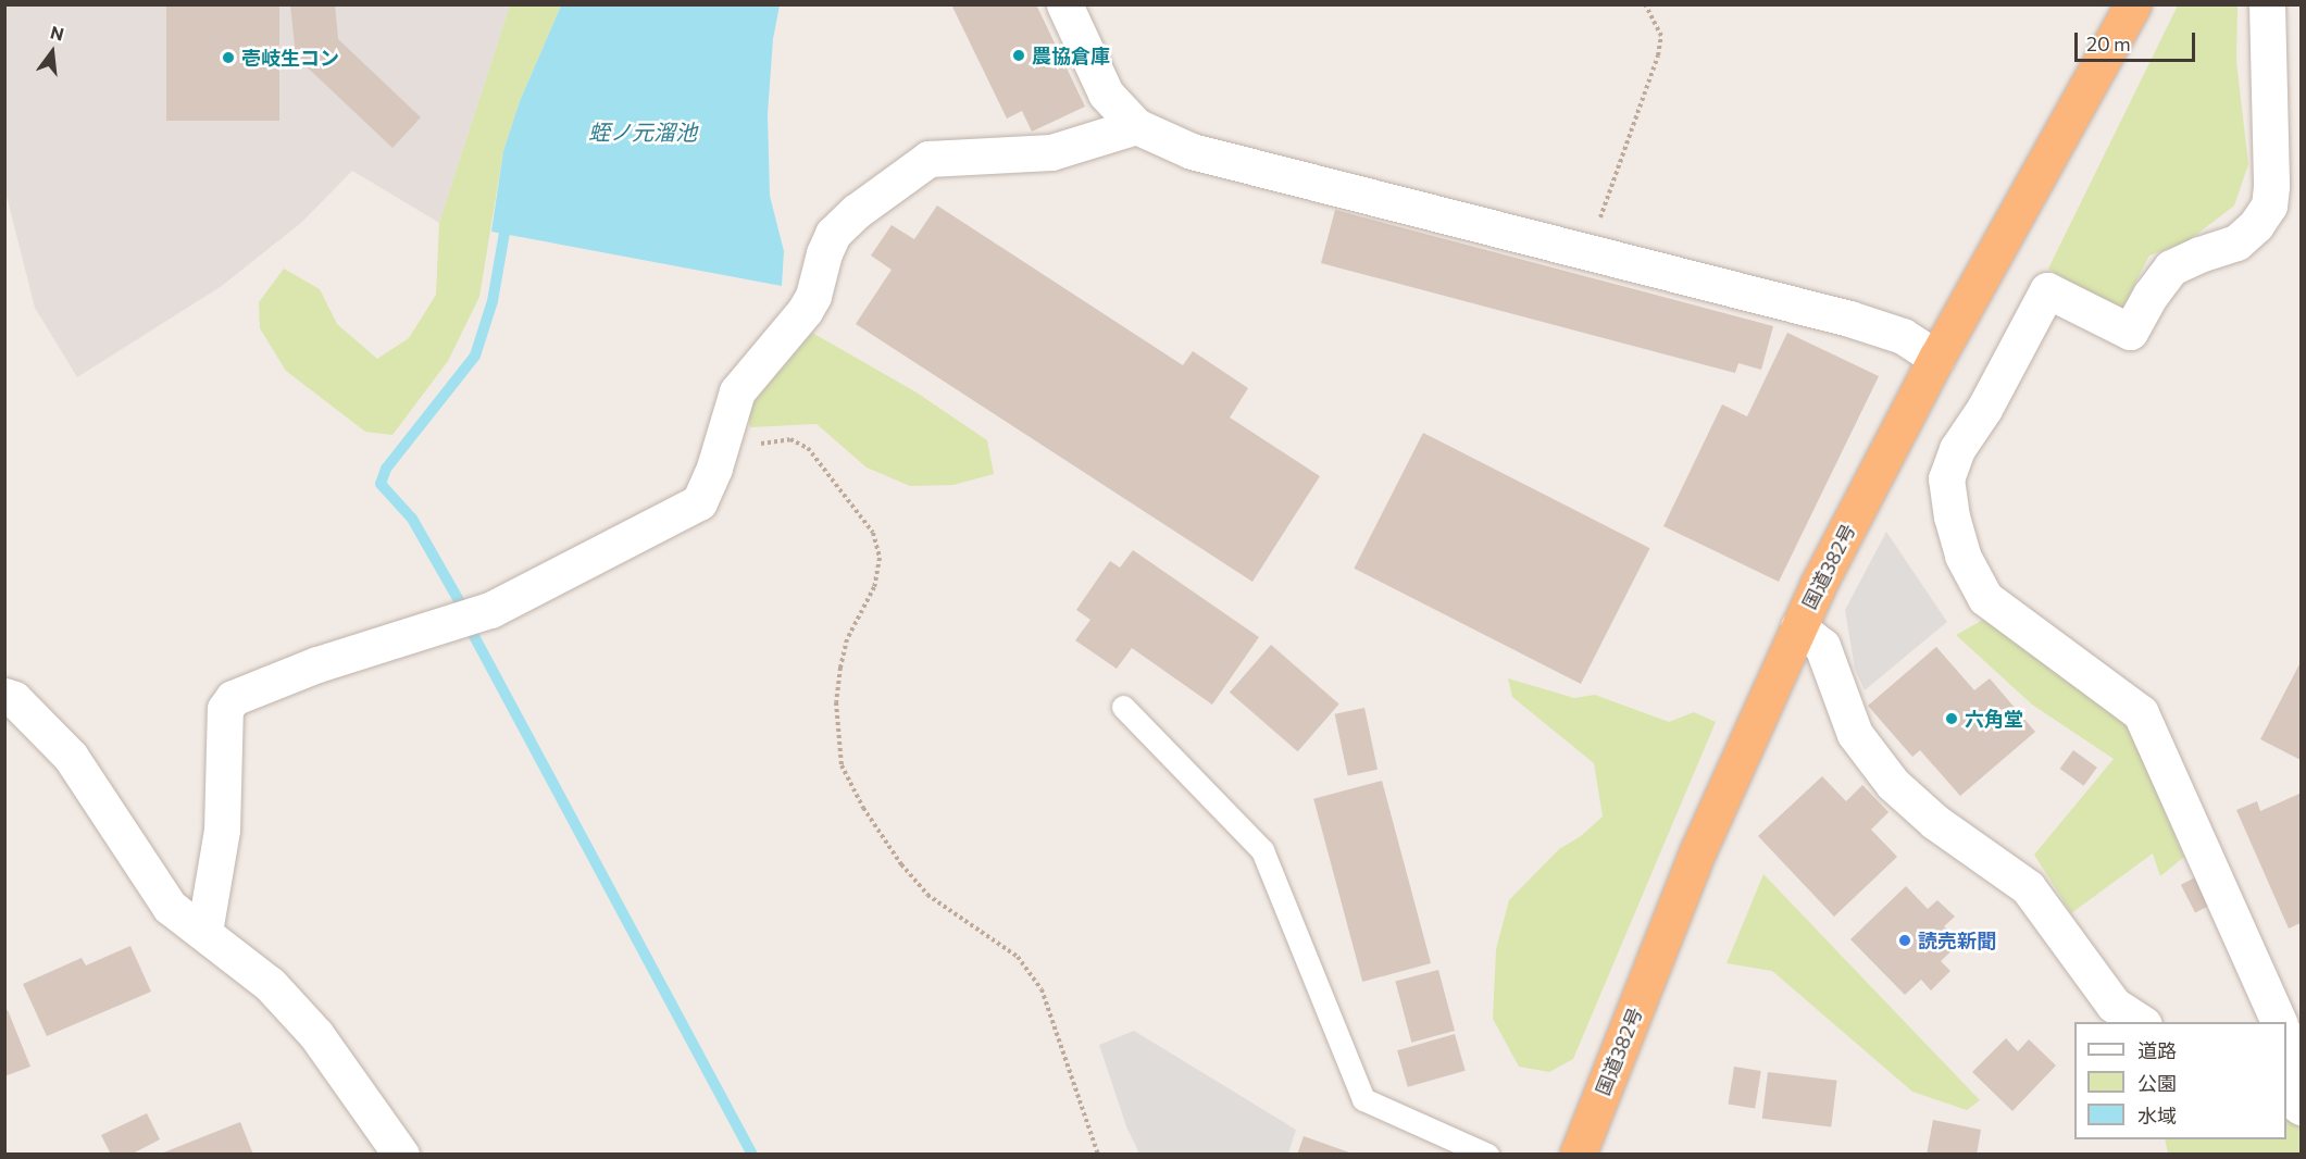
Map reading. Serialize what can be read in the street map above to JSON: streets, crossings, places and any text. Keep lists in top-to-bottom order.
{
  "streets": {
    "highway": ["国道382号"]
  },
  "water": ["蛭ノ元溜池"],
  "places": [
    "農協倉庫",
    "壱岐生コン",
    "六角堂",
    "読売新聞"
  ],
  "legend": ["道路", "公園", "水域"],
  "scale_bar": "20 m",
  "north": "top"
}
